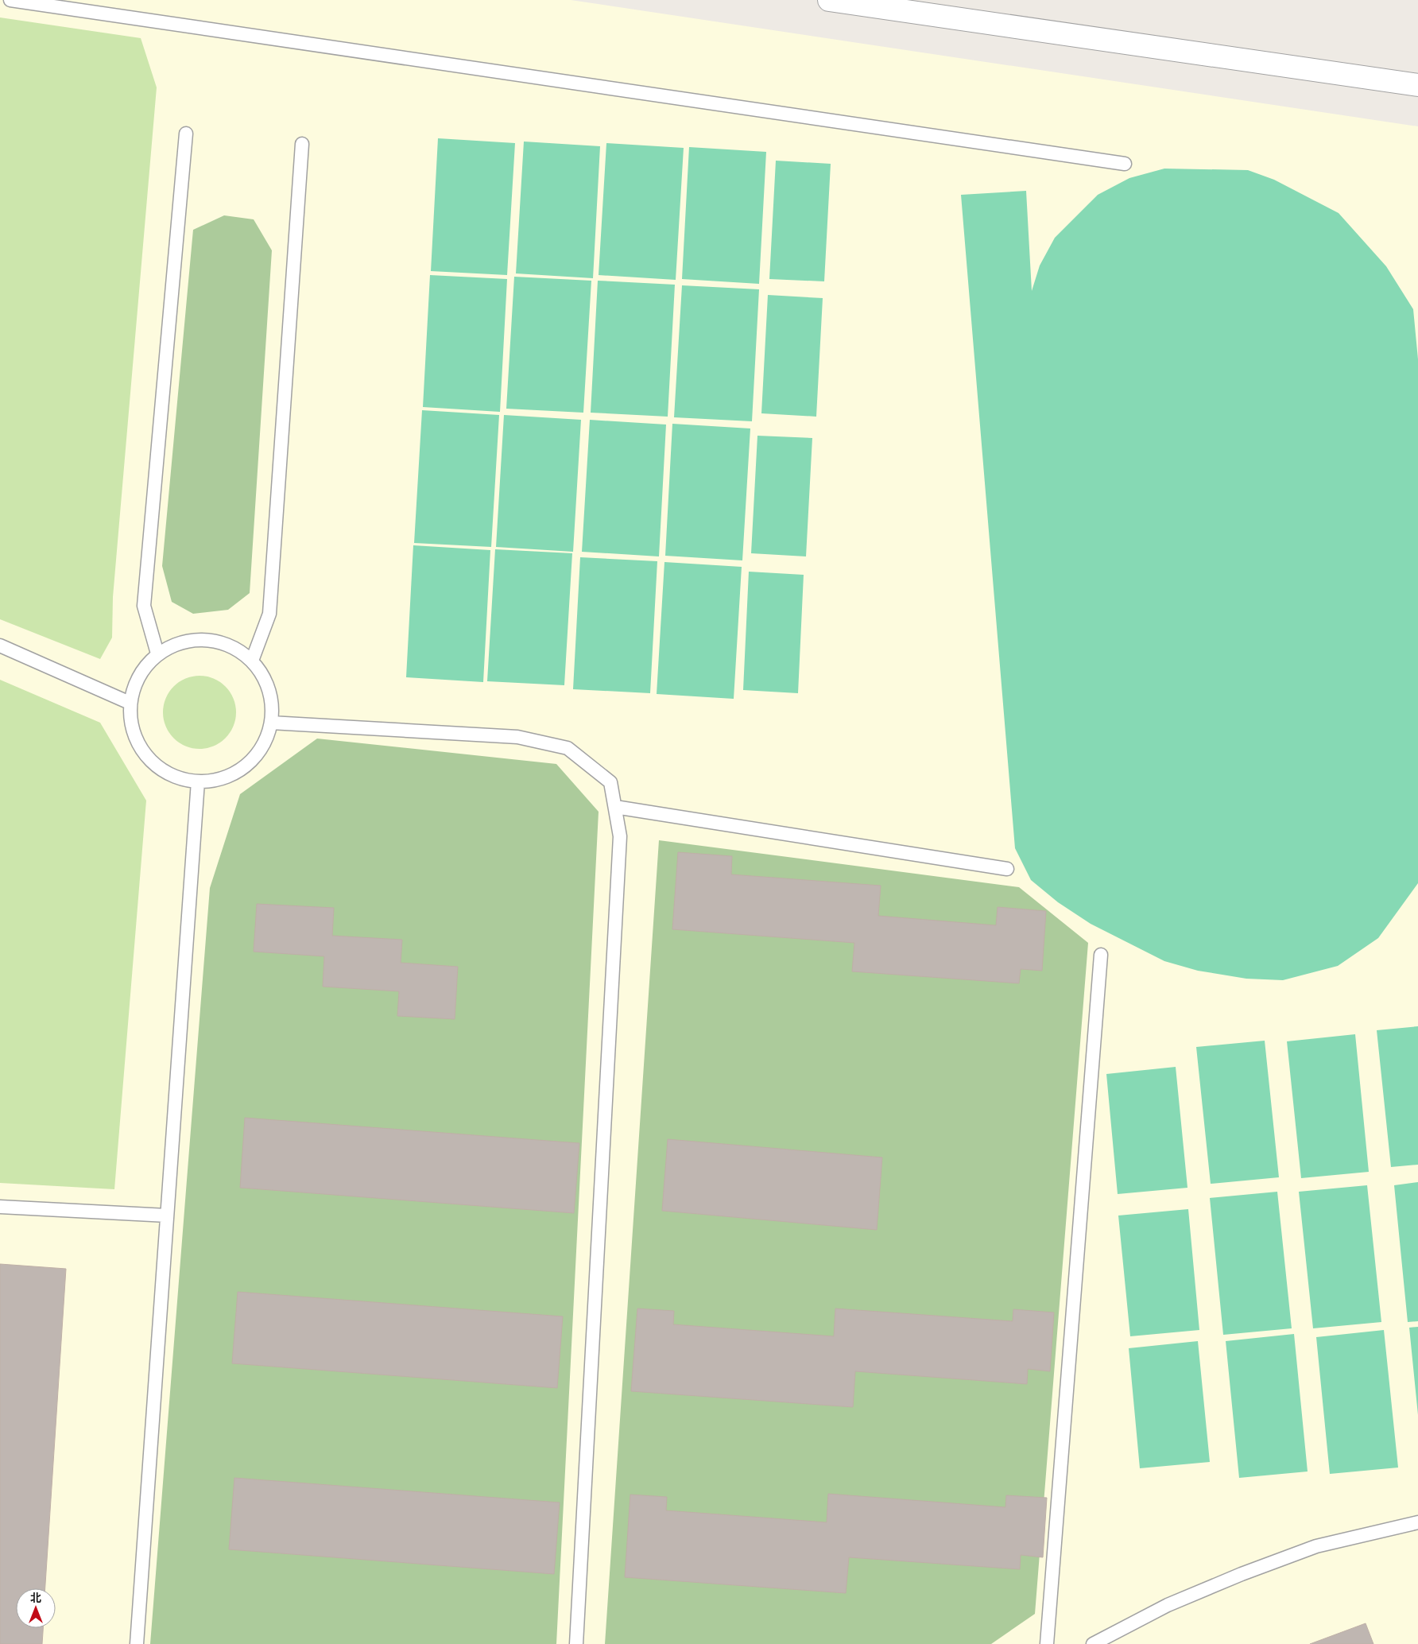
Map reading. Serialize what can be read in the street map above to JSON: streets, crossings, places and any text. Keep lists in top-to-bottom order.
{
  "north": "top"
}
